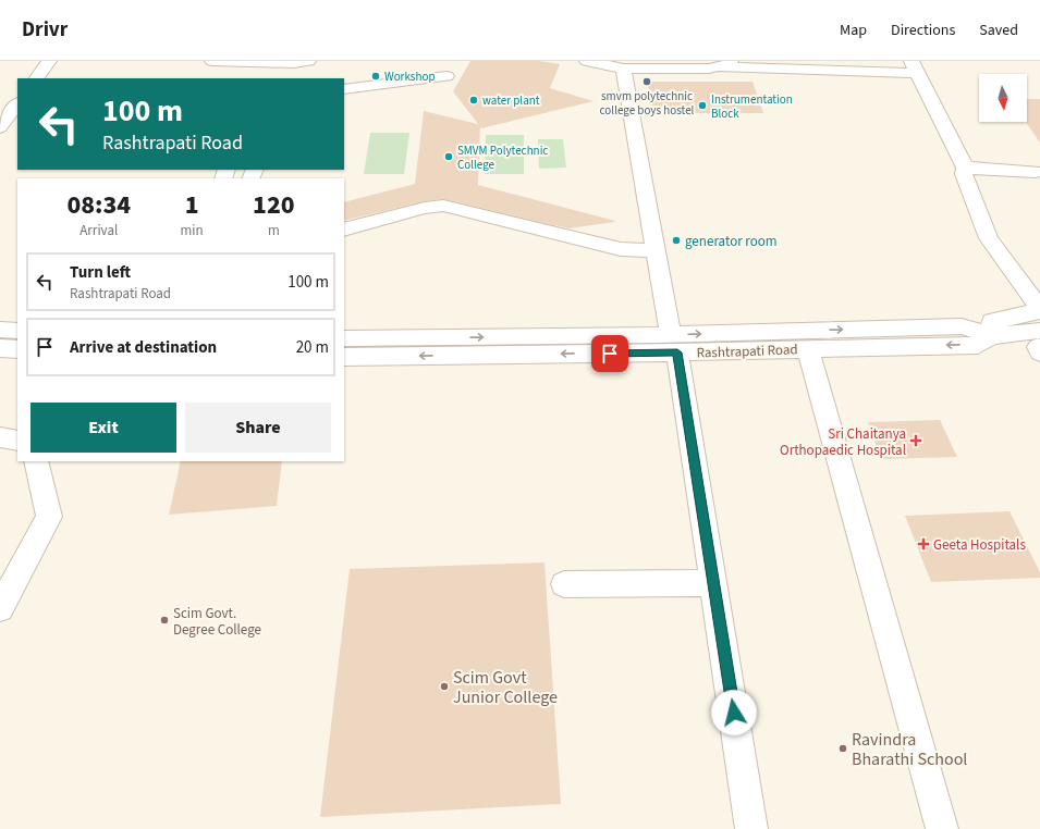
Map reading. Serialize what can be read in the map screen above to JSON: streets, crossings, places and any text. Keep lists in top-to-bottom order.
{
  "streets": {
    "street": ["Rashtrapati Road"]
  },
  "places": {
    "other": [
      "Workshop",
      "smvm polytechnic college boys hostel",
      "water plant",
      "Instrumentation Block",
      "SMVM Polytechnic College",
      "generator room",
      "Scim Govt. Degree College",
      "Scim Govt Junior College",
      "Ravindra Bharathi School"
    ],
    "health": ["Sri Chaitanya Orthopaedic Hospital", "Geeta Hospitals"]
  },
  "north": "bottom",
  "page": {
    "header": "Drivr",
    "nav": ["Map", "Directions", "Saved"],
    "turn": ["100 m", "Rashtrapati Road"],
    "eta": [
      "08:34",
      "Arrival",
      "1",
      "min",
      "120",
      "m"
    ],
    "list": [
      {
        "name": "Turn left",
        "note": "Rashtrapati Road",
        "value": "100 m"
      },
      {
        "name": "Arrive at destination",
        "value": "20 m"
      }
    ],
    "buttons": ["Exit", "Share"]
  }
}
